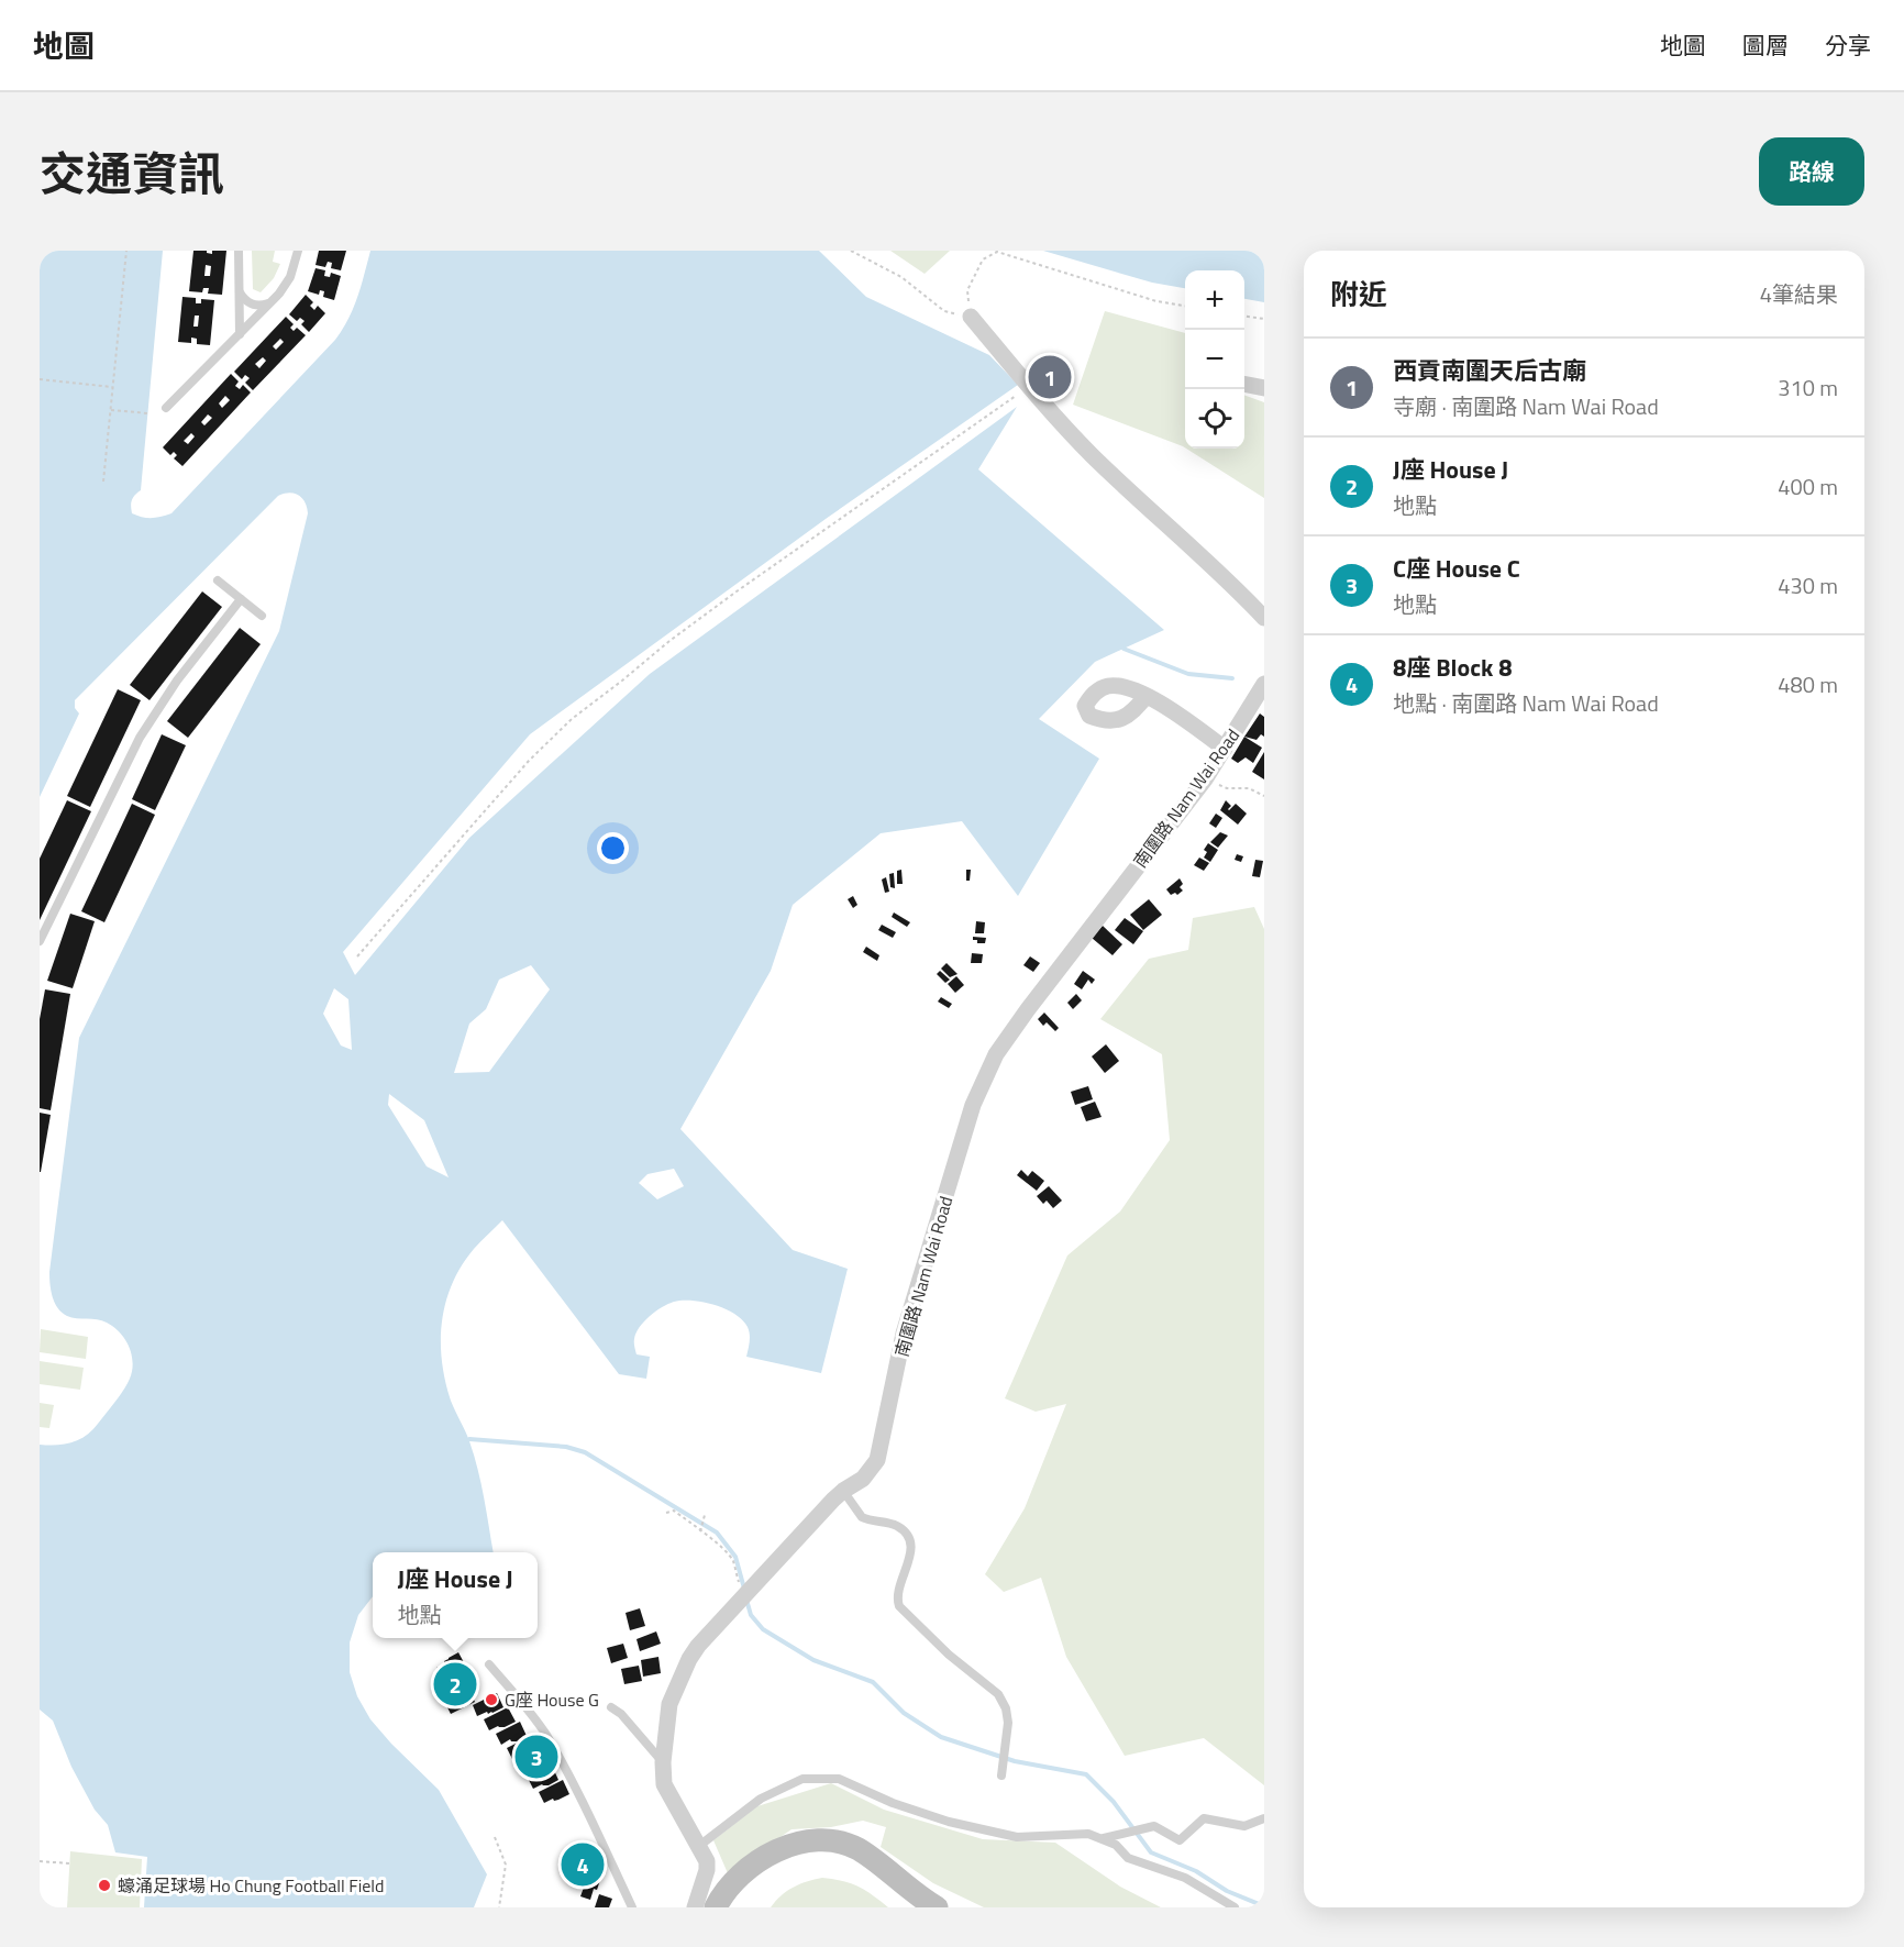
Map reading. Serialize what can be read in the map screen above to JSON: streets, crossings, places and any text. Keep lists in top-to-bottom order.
{
  "streets": {
    "street": ["南圍路 Nam Wai Road"]
  },
  "places": ["G座 House G", "蠔涌足球場 Ho Chung Football Field"],
  "page": {
    "header": "地圖",
    "nav": ["地圖", "圖層", "分享"],
    "title": "交通資訊",
    "buttons": "路線",
    "heading": ["附近", "4筆結果"],
    "map_buttons": ["+", "−"],
    "list": [
      {
        "mark": "1",
        "name": "西貢南圍天后古廟",
        "note": "寺廟 · 南圍路 Nam Wai Road",
        "value": "310 m"
      },
      {
        "mark": "2",
        "name": "J座 House J",
        "note": "地點",
        "value": "400 m"
      },
      {
        "mark": "3",
        "name": "C座 House C",
        "note": "地點",
        "value": "430 m"
      },
      {
        "mark": "4",
        "name": "8座 Block 8",
        "note": "地點 · 南圍路 Nam Wai Road",
        "value": "480 m"
      }
    ],
    "pins": [
      "1",
      "2",
      "3",
      "4"
    ],
    "popup": ["J座 House J", "地點"]
  }
}
